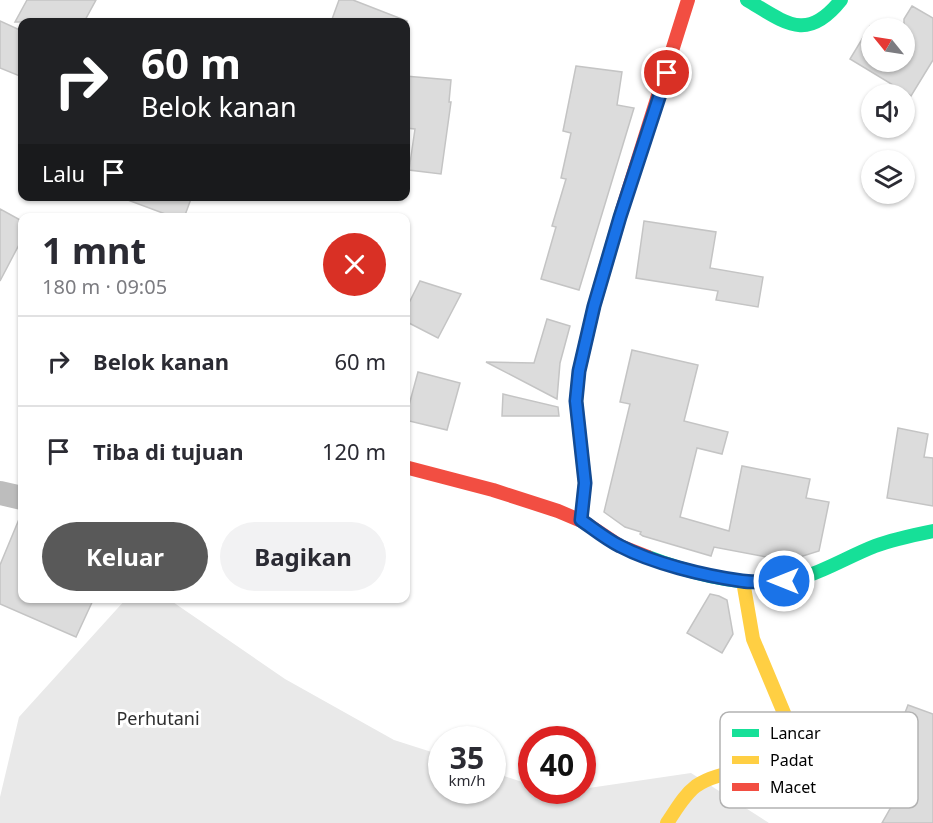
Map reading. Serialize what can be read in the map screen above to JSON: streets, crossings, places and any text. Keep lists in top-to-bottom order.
{
  "parks": ["Perhutani"],
  "legend": ["Lancar", "Padat", "Macet"],
  "north": "top left",
  "page": {
    "turn": ["60 m", "Belok kanan"],
    "then": "Lalu",
    "heading": ["1 mnt", "180 m · 09:05"],
    "list": [
      {
        "name": "Belok kanan",
        "value": "60 m"
      },
      {
        "name": "Tiba di tujuan",
        "value": "120 m"
      }
    ],
    "buttons": ["Keluar", "Bagikan"],
    "speed": "35 km/h",
    "limit": "40"
  }
}
